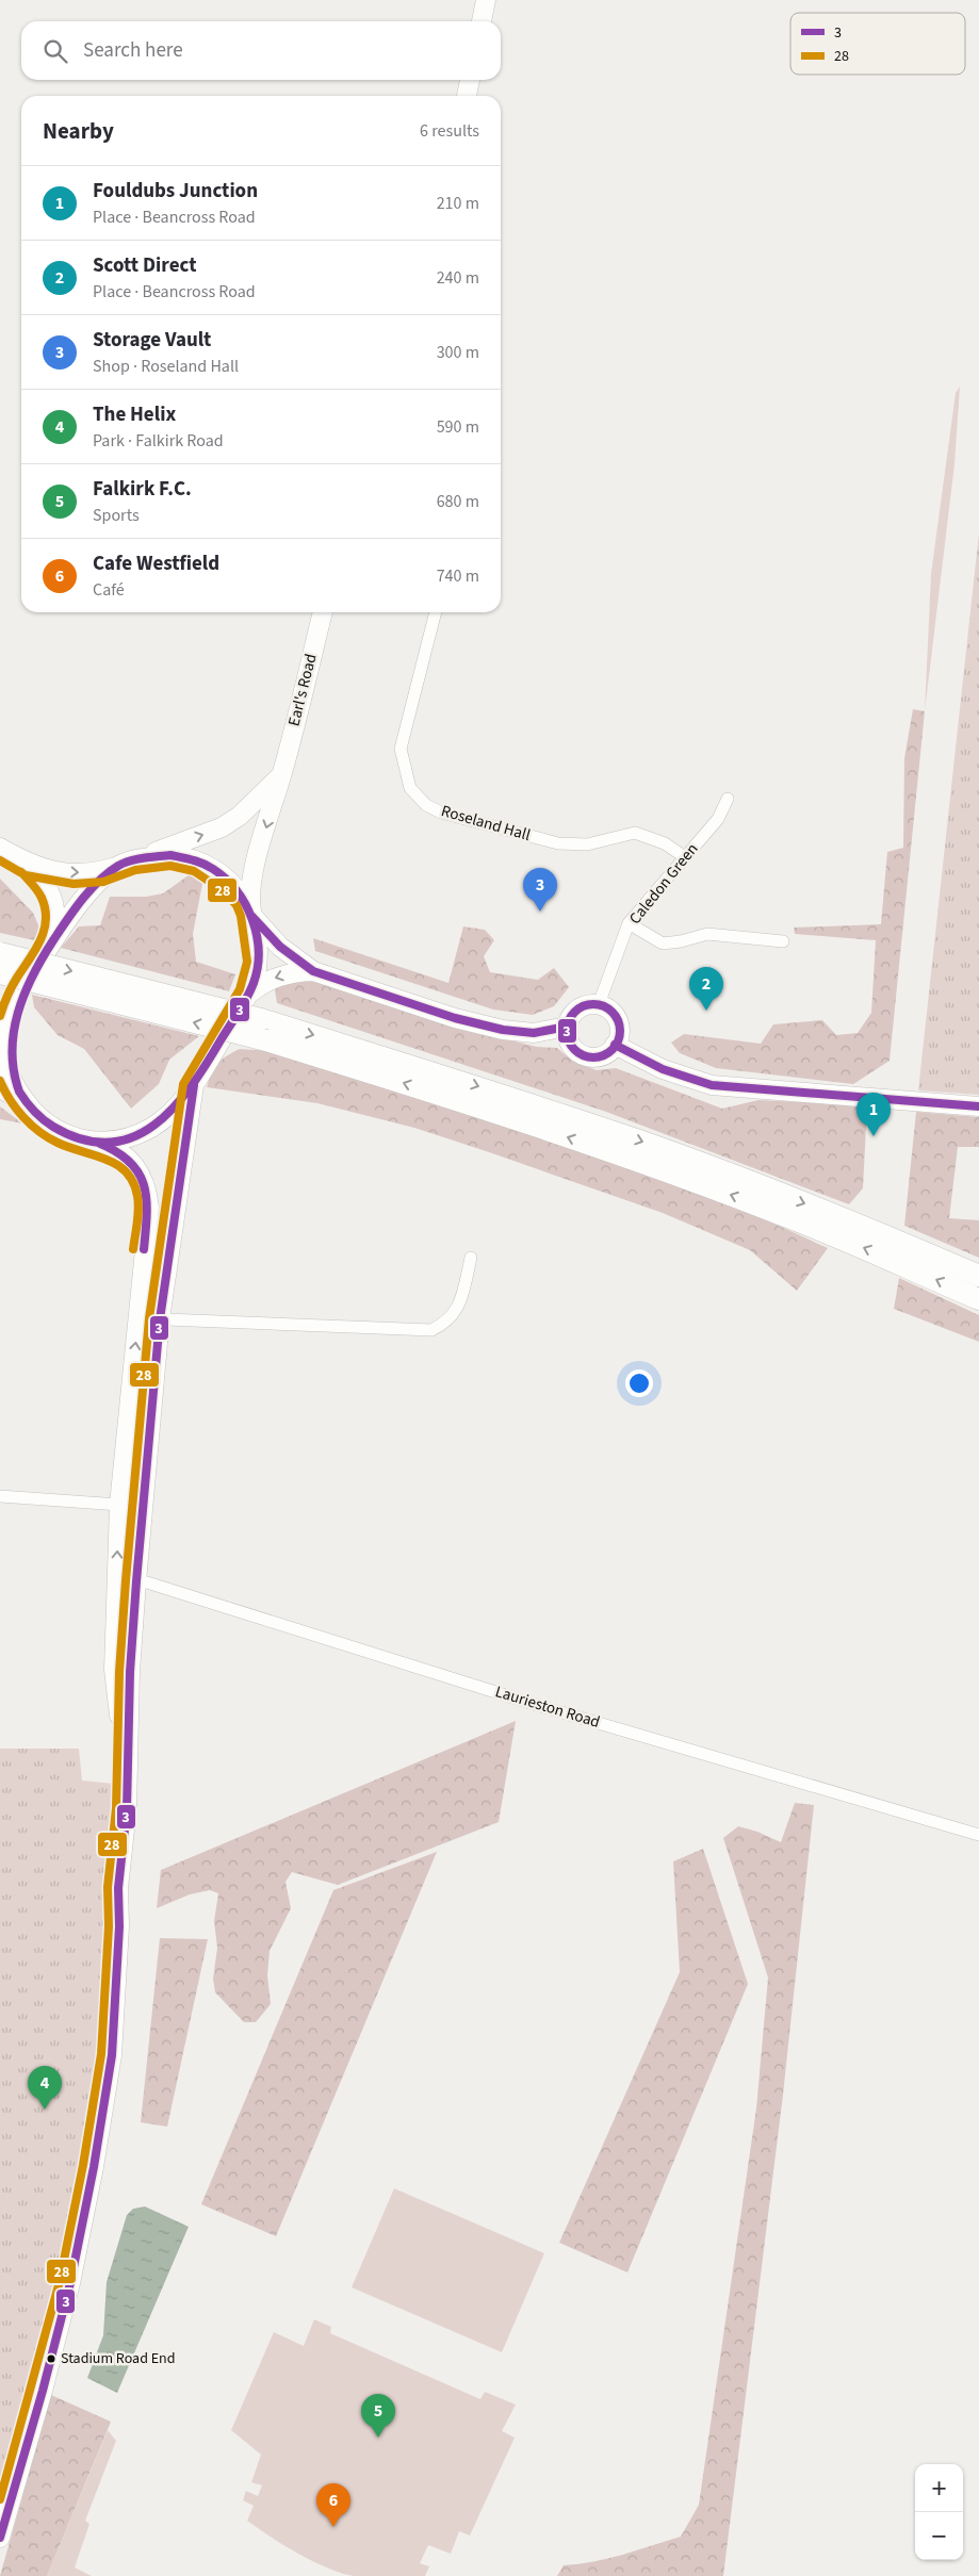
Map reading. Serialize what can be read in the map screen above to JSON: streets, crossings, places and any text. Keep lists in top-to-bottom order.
{
  "streets": {
    "main road": ["Earl's Road"],
    "street": ["Roseland Hall", "Caledon Green", "Laurieston Road"]
  },
  "crossings": [
    ["Roseland Hall", "Caledon Green"]
  ],
  "one_way": ["Earl's Road"],
  "places": ["Stadium Road End"],
  "lines": ["transit line 3", "transit line 28"],
  "legend": ["3", "28"],
  "page": {
    "search": "Search here",
    "heading": ["Nearby", "6 results"],
    "list": [
      {
        "mark": "1",
        "name": "Fouldubs Junction",
        "note": "Place · Beancross Road",
        "value": "210 m"
      },
      {
        "mark": "2",
        "name": "Scott Direct",
        "note": "Place · Beancross Road",
        "value": "240 m"
      },
      {
        "mark": "3",
        "name": "Storage Vault",
        "note": "Shop · Roseland Hall",
        "value": "300 m"
      },
      {
        "mark": "4",
        "name": "The Helix",
        "note": "Park · Falkirk Road",
        "value": "590 m"
      },
      {
        "mark": "5",
        "name": "Falkirk F.C.",
        "note": "Sports",
        "value": "680 m"
      },
      {
        "mark": "6",
        "name": "Cafe Westfield",
        "note": "Café",
        "value": "740 m"
      }
    ],
    "pins": [
      "3",
      "2",
      "1",
      "4",
      "5",
      "6"
    ],
    "map_buttons": ["+", "−"]
  }
}
